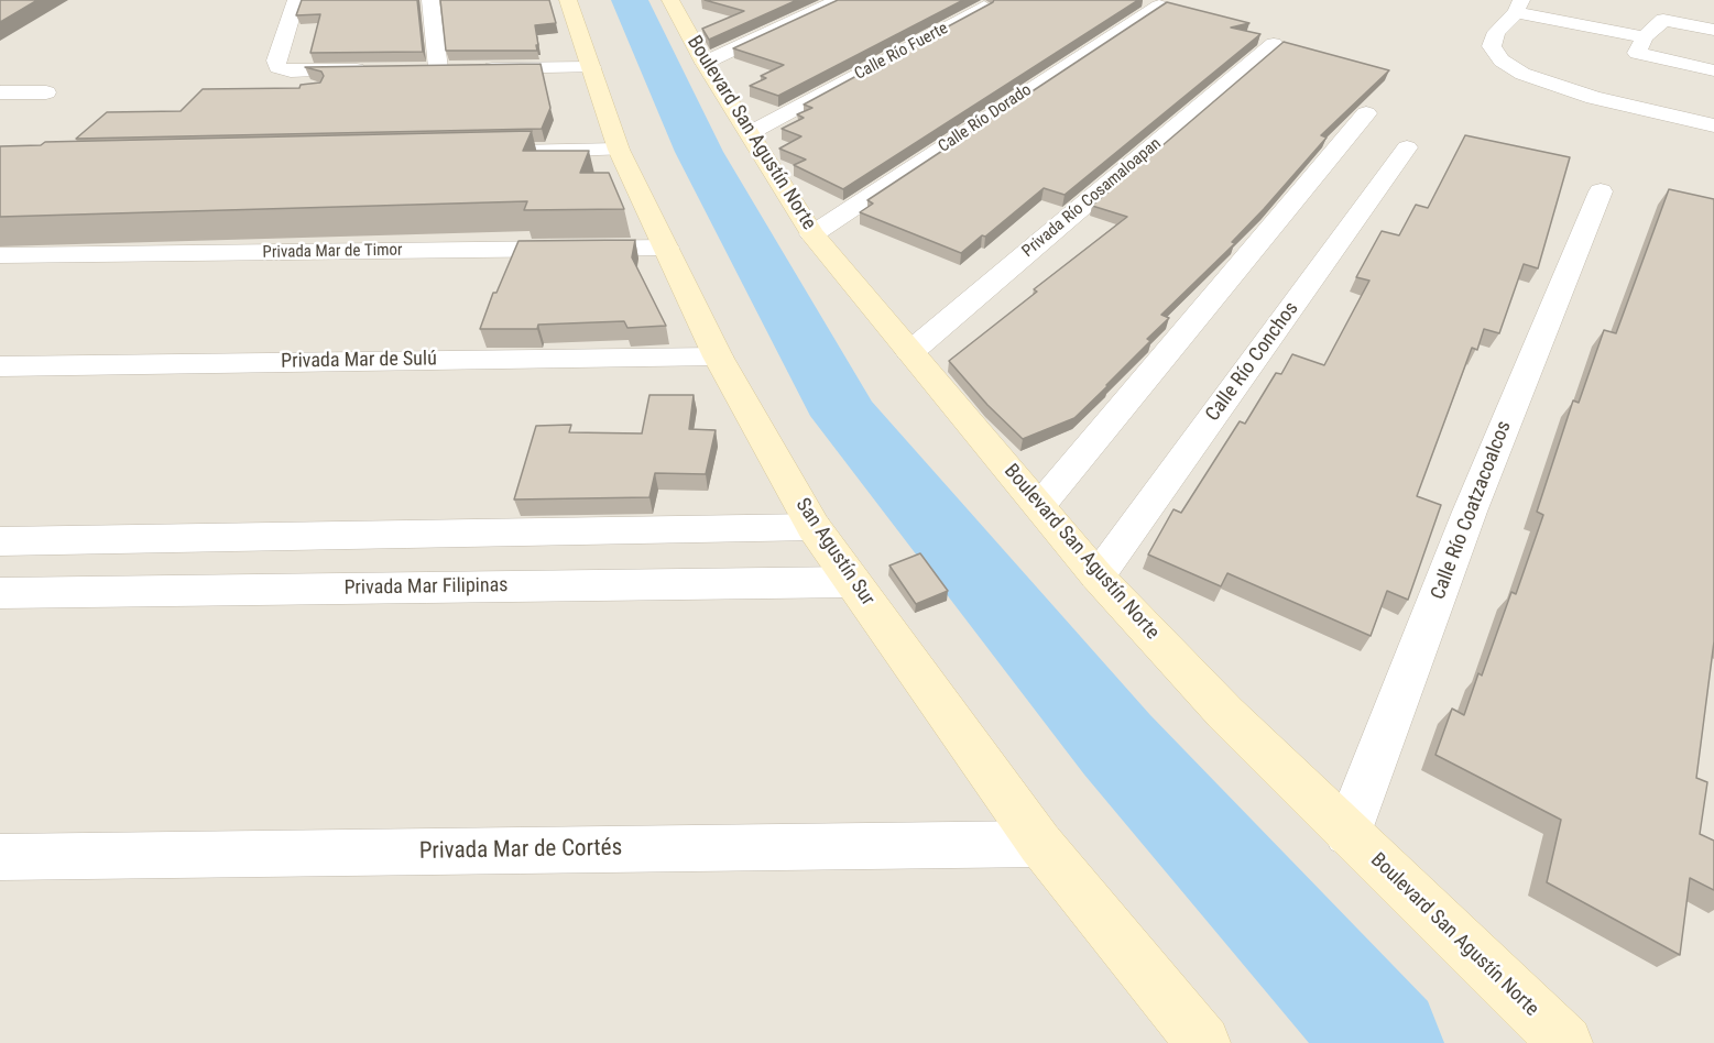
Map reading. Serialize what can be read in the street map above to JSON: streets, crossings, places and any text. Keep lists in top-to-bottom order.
{
  "streets": {
    "main road": ["Boulevard San Agustín Norte", "San Agustín Sur"],
    "street": [
      "Calle Río Fuerte",
      "Calle Río Dorado",
      "Privada Río Cosamaloapan",
      "Privada Mar de Timor",
      "Privada Mar de Sulú",
      "Calle Río Conchos",
      "Calle Río Coatzacoalcos",
      "Privada Mar Filipinas",
      "Privada Mar de Cortés"
    ]
  },
  "crossings": [
    ["Calle Río Fuerte", "Boulevard San Agustín Norte"],
    ["Calle Río Dorado", "Boulevard San Agustín Norte"],
    ["Boulevard San Agustín Norte", "Privada Río Cosamaloapan"],
    ["Boulevard San Agustín Norte", "Calle Río Conchos"],
    ["Boulevard San Agustín Norte", "Calle Río Coatzacoalcos"],
    ["Privada Mar de Timor", "San Agustín Sur"],
    ["Privada Mar de Sulú", "San Agustín Sur"],
    ["San Agustín Sur", "Privada Mar Filipinas"],
    ["San Agustín Sur", "Privada Mar de Cortés"]
  ]
}
